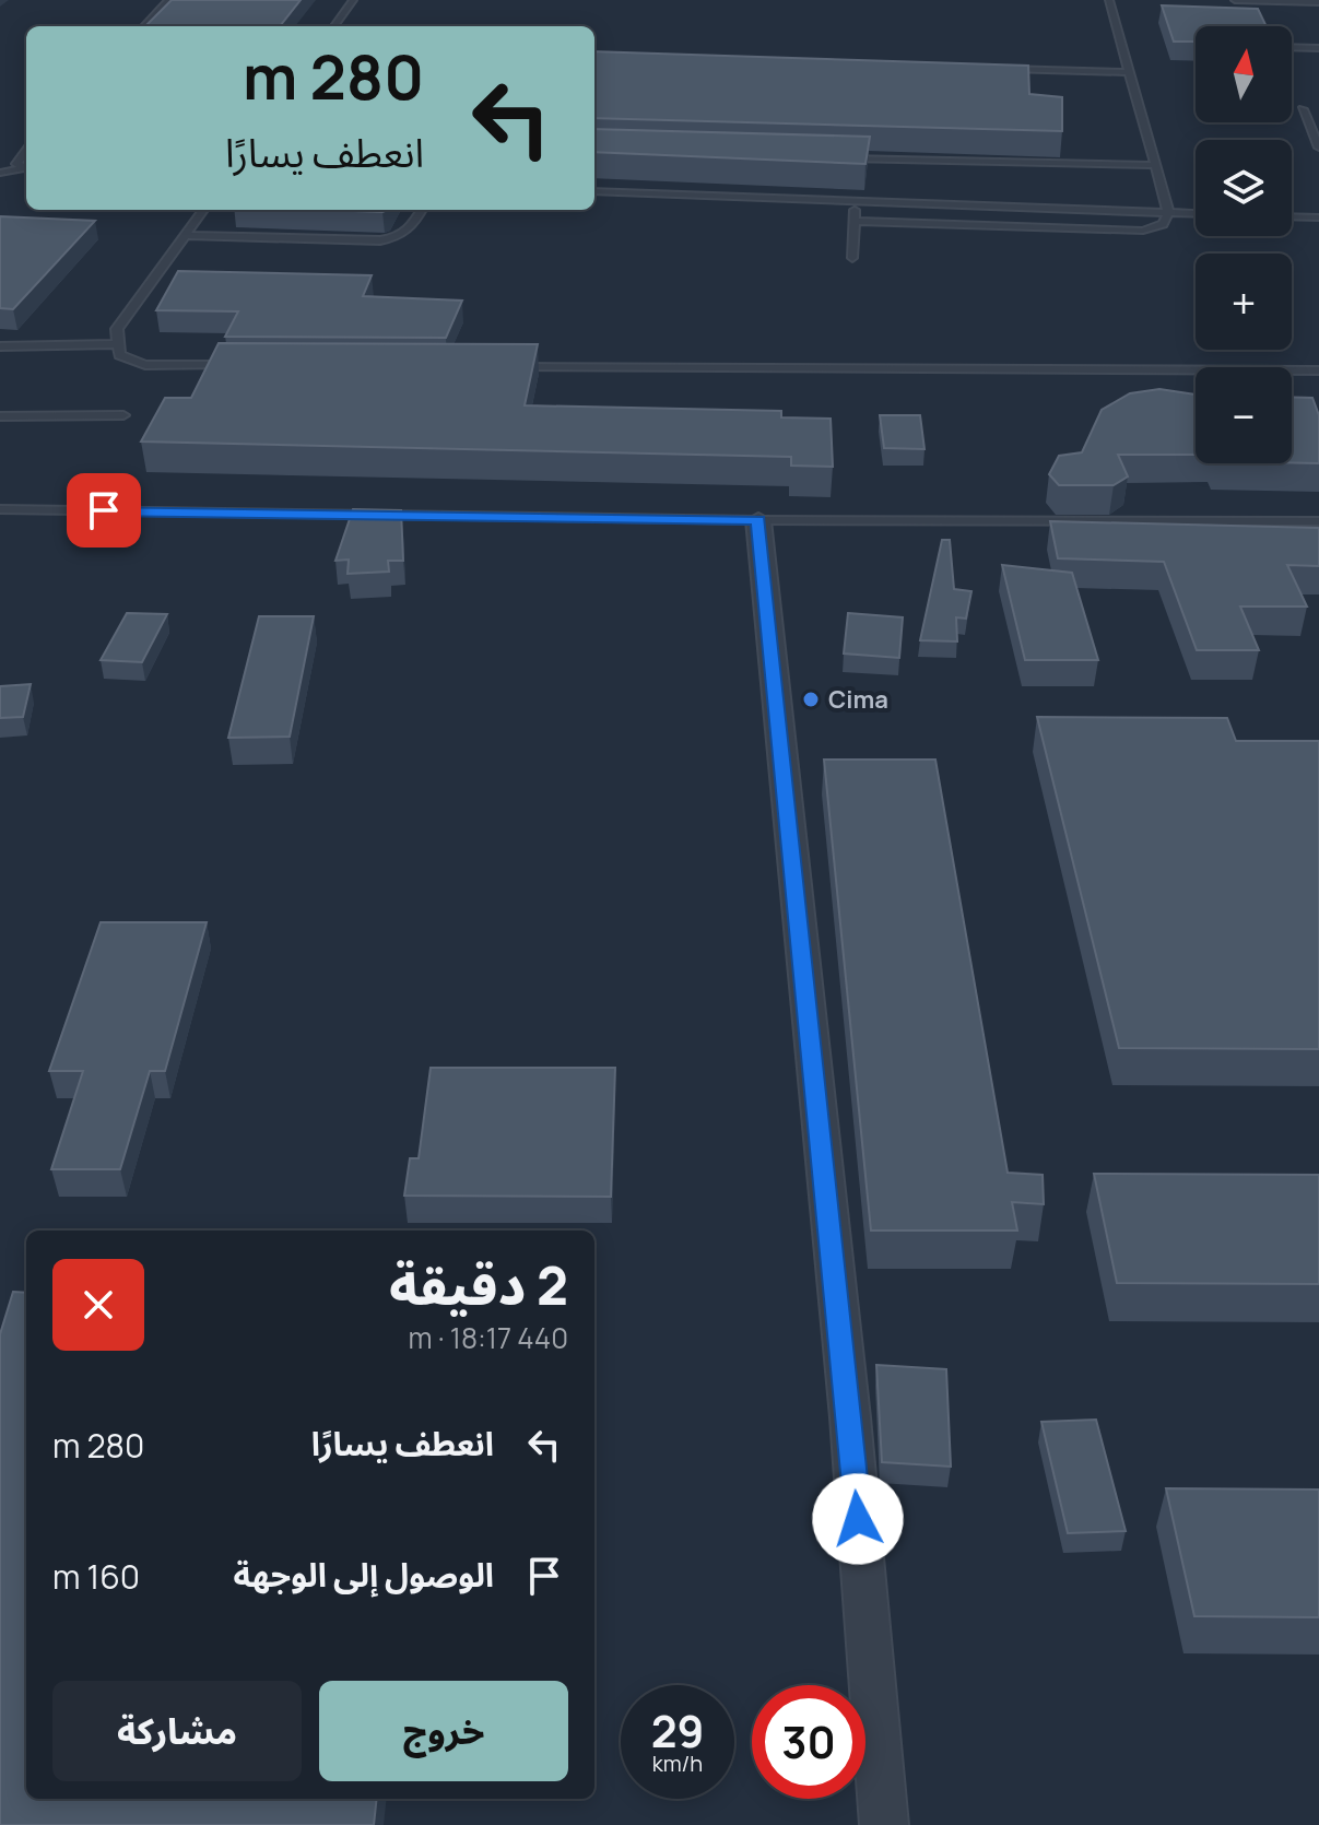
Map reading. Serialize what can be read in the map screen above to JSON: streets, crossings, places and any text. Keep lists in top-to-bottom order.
{
  "places": ["Cima"],
  "north": "top",
  "page": {
    "map_buttons": ["+", "−"],
    "turn": ["280 m", "انعطف يسارًا"],
    "heading": ["2 دقيقة", "440 m · 18:17"],
    "list": [
      {
        "name": "انعطف يسارًا",
        "value": "280 m"
      },
      {
        "name": "الوصول إلى الوجهة",
        "value": "160 m"
      }
    ],
    "buttons": ["خروج", "مشاركة"],
    "speed": "29 km/h",
    "limit": "30"
  }
}
